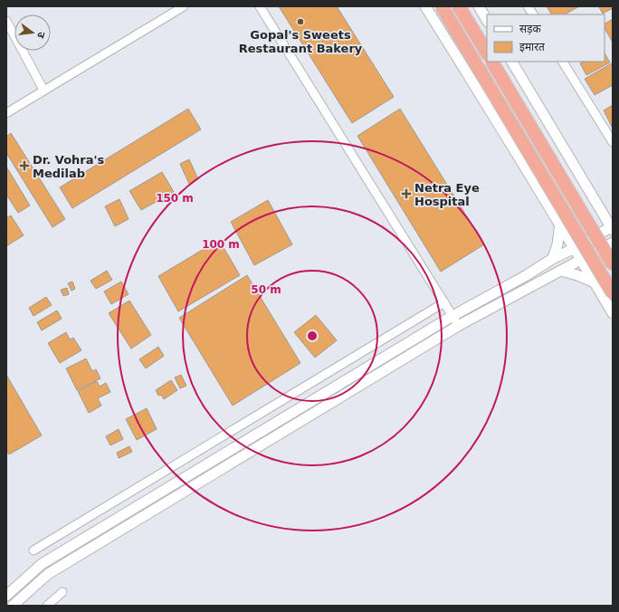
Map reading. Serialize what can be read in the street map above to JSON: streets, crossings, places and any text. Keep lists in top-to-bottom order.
{
  "places": {
    "other": ["Gopal's Sweets Restaurant Bakery"],
    "health": ["Dr. Vohra's Medilab", "Netra Eye Hospital"]
  },
  "legend": ["सड़क", "इमारत"],
  "north": "right",
  "rings": ["150 m", "100 m", "50 m"]
}
